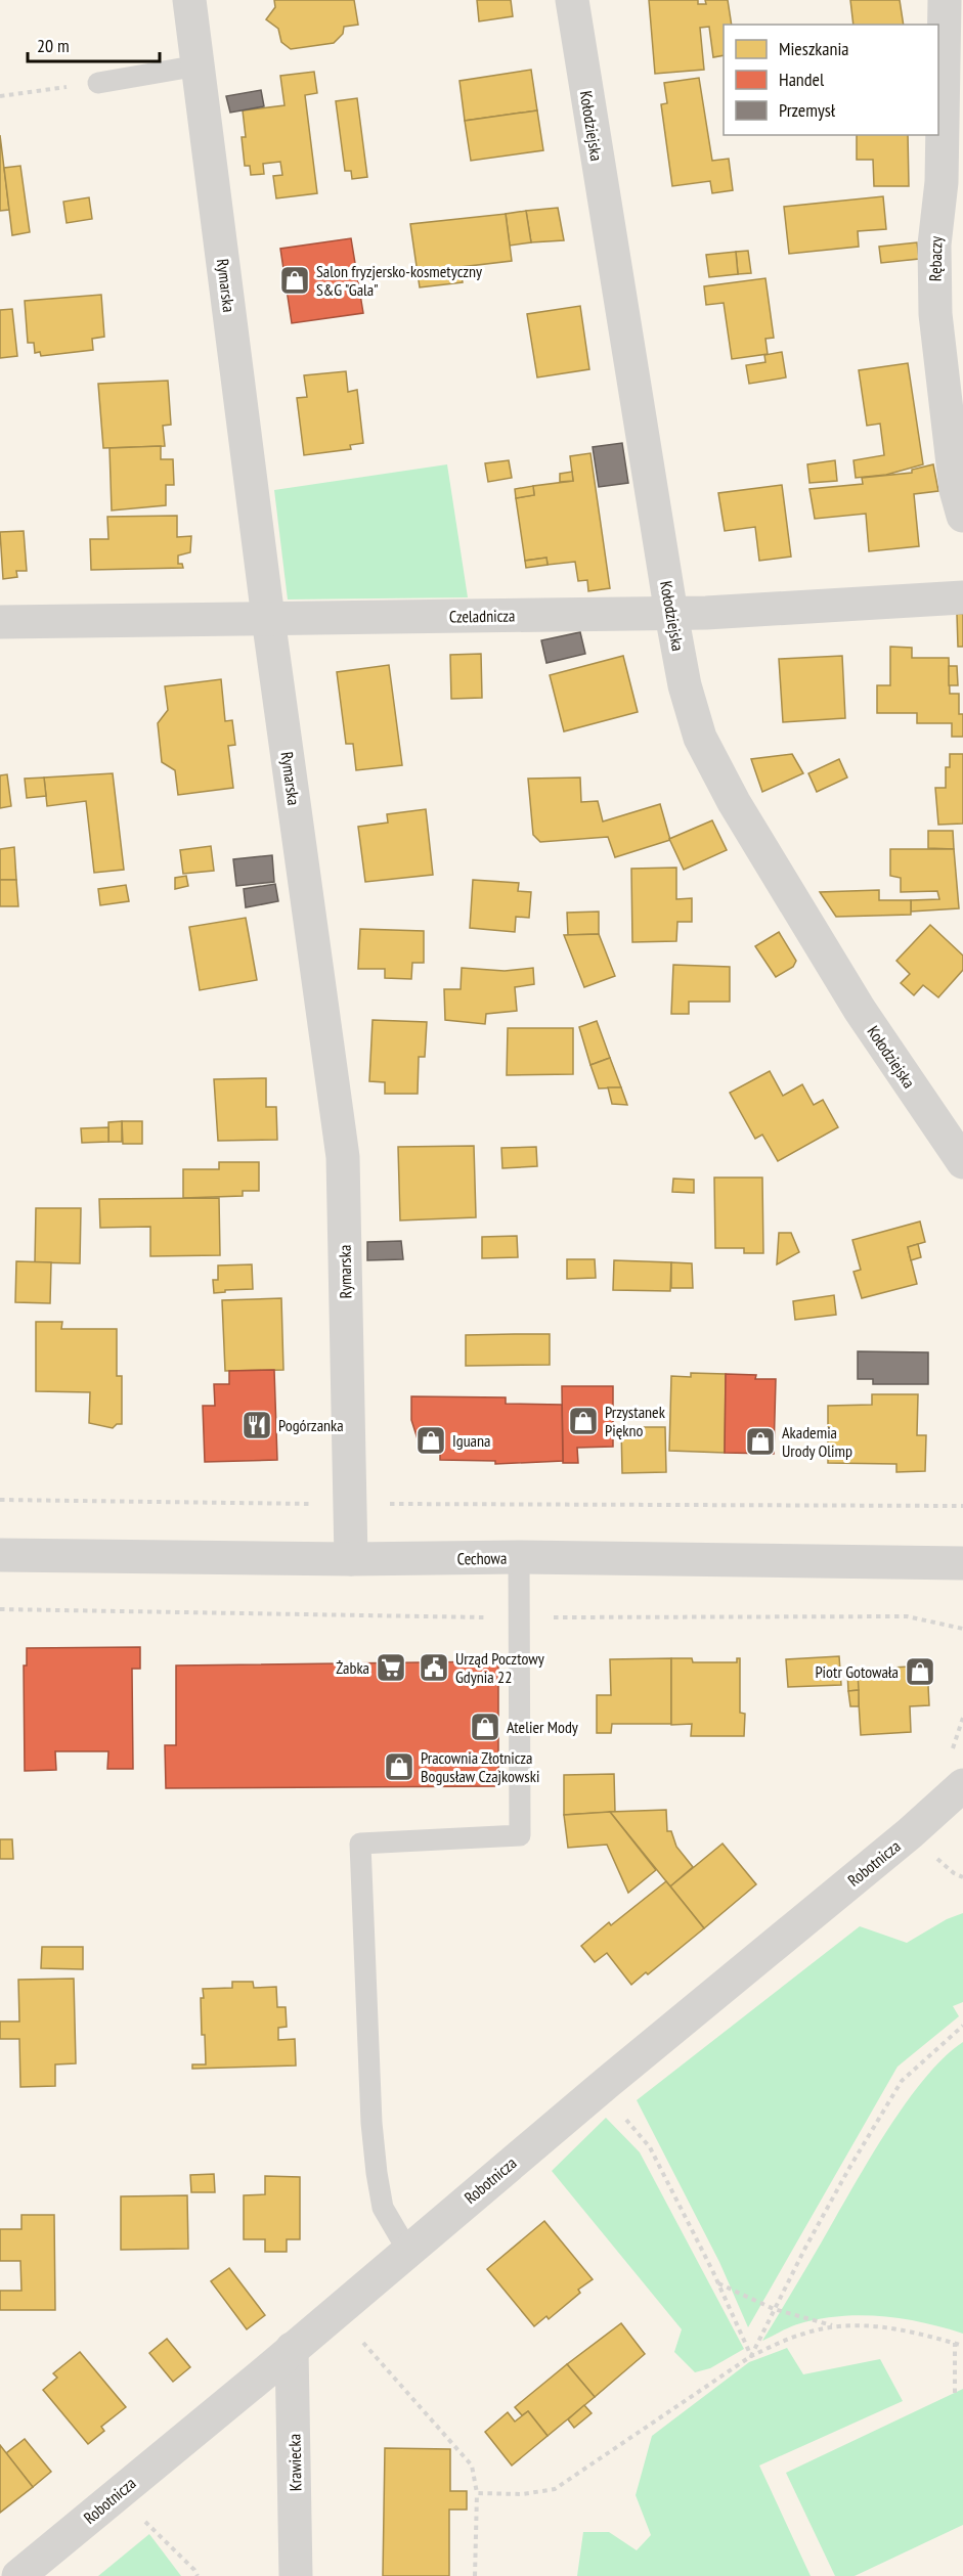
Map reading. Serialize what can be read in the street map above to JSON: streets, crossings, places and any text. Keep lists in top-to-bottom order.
{
  "streets": {
    "street": [
      "Kołodziejska",
      "Rębaczy",
      "Rymarska",
      "Czeladnicza",
      "Cechowa",
      "Robotnicza",
      "Krawiecka"
    ]
  },
  "crossings": [
    ["Kołodziejska", "Czeladnicza"],
    ["Rymarska", "Czeladnicza"],
    ["Rymarska", "Cechowa"],
    ["Robotnicza", "Krawiecka"]
  ],
  "places": {
    "shop": [
      "Salon fryzjersko-kosmetyczny S&G \"Gala\"",
      "Przystanek Piękno",
      "Iguana",
      "Akademia Urody Olimp",
      "Piotr Gotowała",
      "Atelier Mody",
      "Pracownia Złotnicza Bogusław Czajkowski"
    ],
    "restaurant": ["Pogórzanka"],
    "supermarket": ["Żabka"],
    "public building": ["Urząd Pocztowy Gdynia 22"]
  },
  "legend": ["Mieszkania", "Handel", "Przemysł"],
  "scale_bar": "20 m"
}
